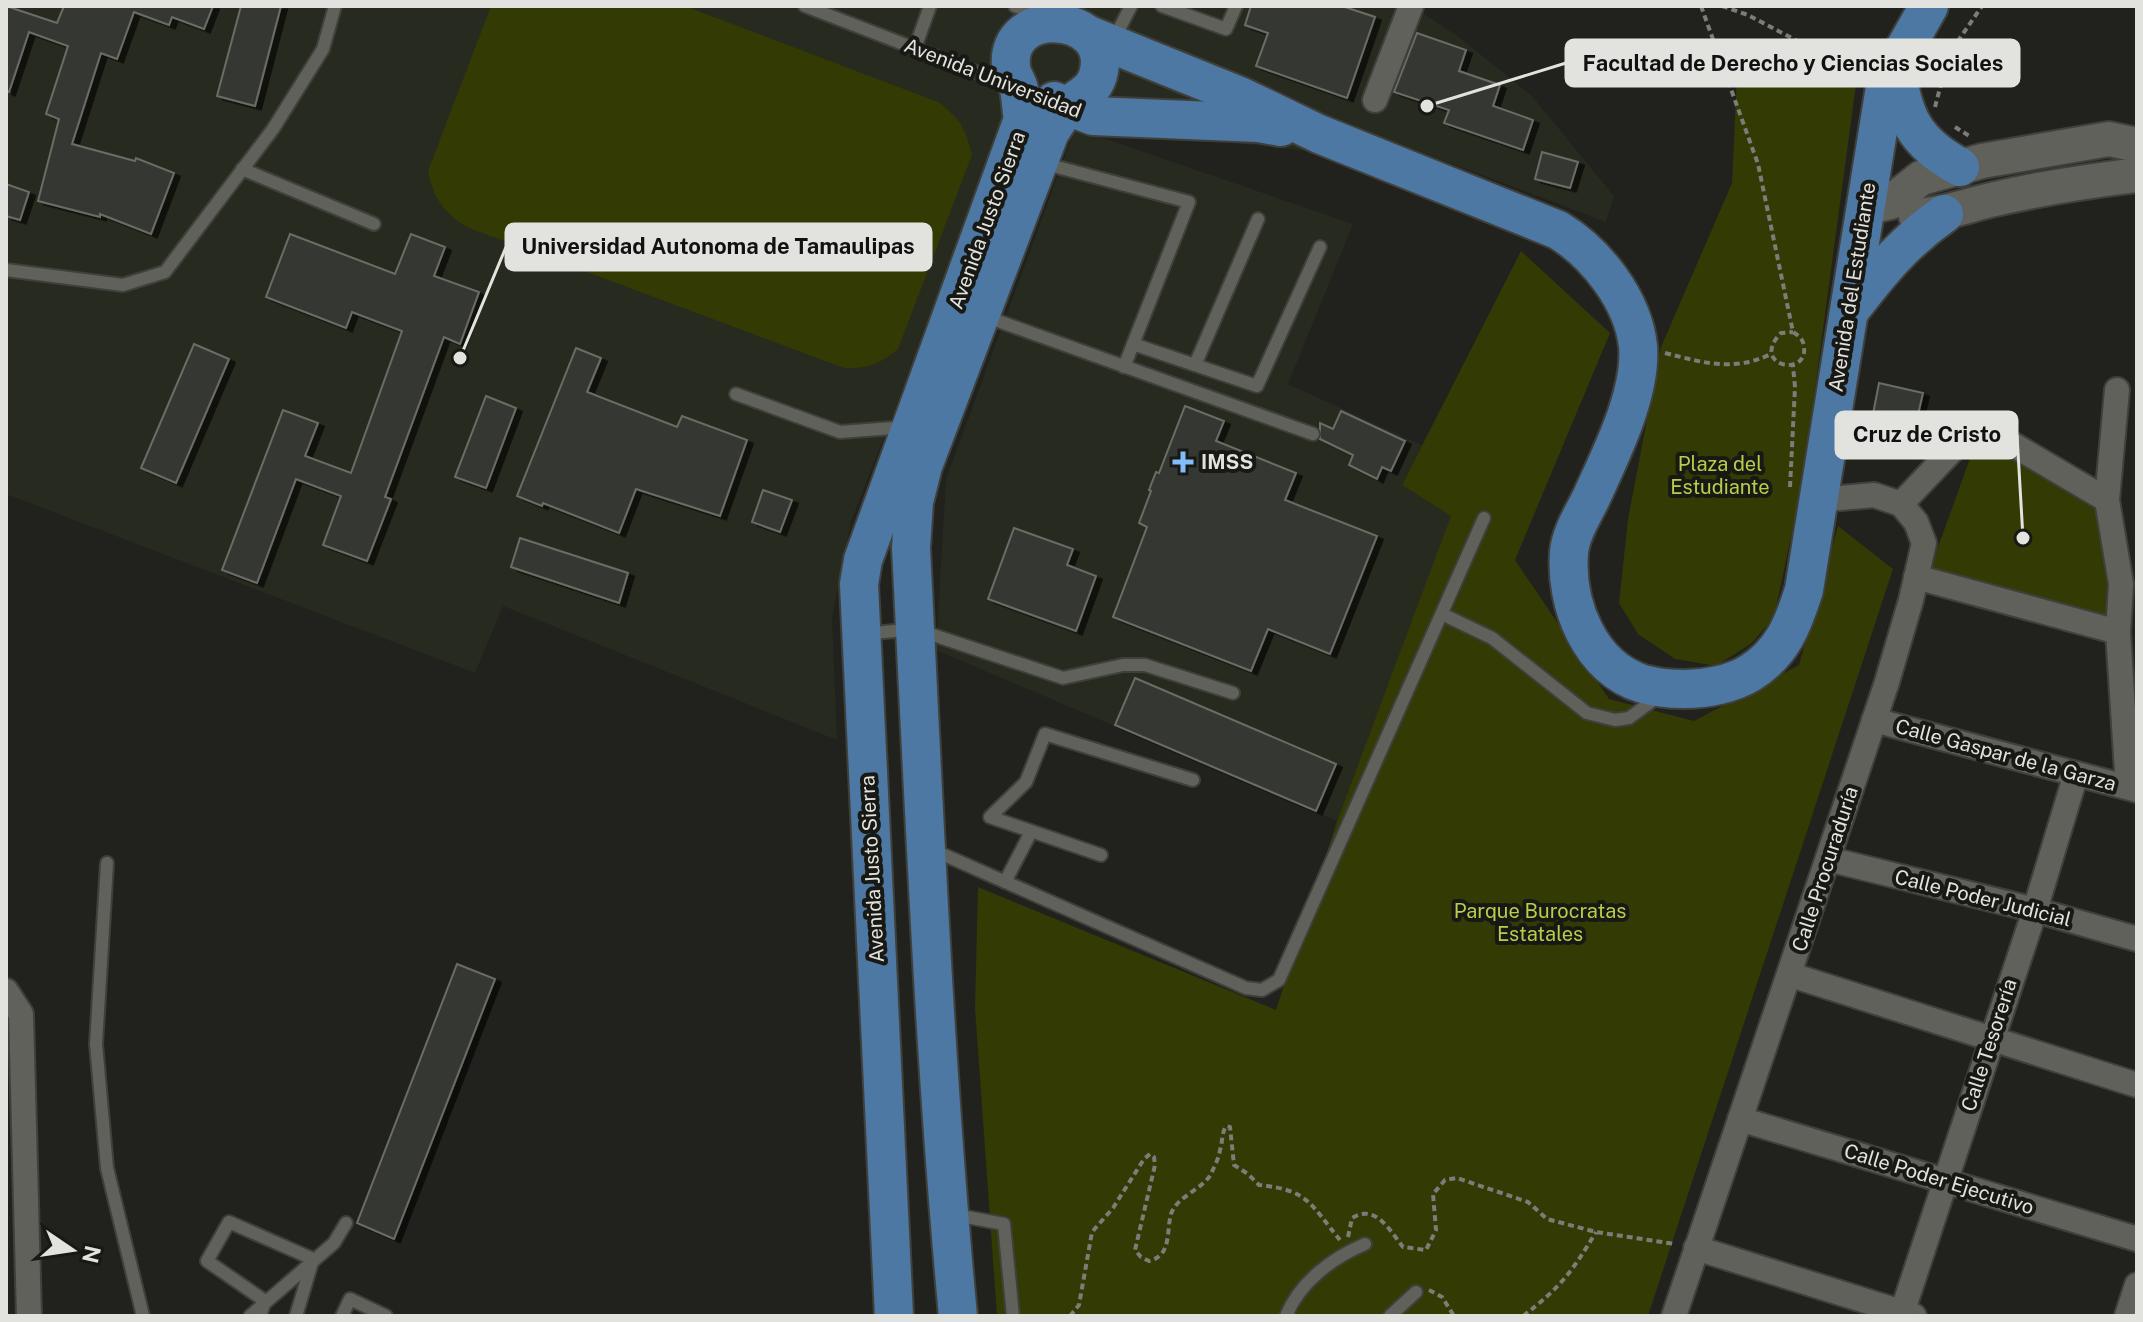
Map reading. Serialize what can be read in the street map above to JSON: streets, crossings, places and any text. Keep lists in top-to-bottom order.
{
  "streets": {
    "main road": ["Avenida Universidad", "Avenida Justo Sierra", "Avenida del Estudiante"],
    "street": [
      "Calle Gaspar de la Garza",
      "Calle Procuraduría",
      "Calle Poder Judicial",
      "Calle Tesorería",
      "Calle Poder Ejecutivo"
    ]
  },
  "crossings": [
    ["Avenida Universidad", "Avenida Justo Sierra"],
    ["Avenida Universidad", "Avenida del Estudiante"],
    ["Calle Gaspar de la Garza", "Calle Procuraduría"],
    ["Calle Gaspar de la Garza", "Calle Tesorería"],
    ["Calle Procuraduría", "Calle Poder Judicial"],
    ["Calle Procuraduría", "Calle Poder Ejecutivo"],
    ["Calle Poder Judicial", "Calle Tesorería"],
    ["Calle Tesorería", "Calle Poder Ejecutivo"]
  ],
  "parks": ["Plaza del Estudiante", "Parque Burocratas Estatales"],
  "places": {
    "other": ["Facultad de Derecho y Ciencias Sociales", "Universidad Autonoma de Tamaulipas", "Cruz de Cristo"],
    "health": ["IMSS"]
  },
  "north": "right"
}
